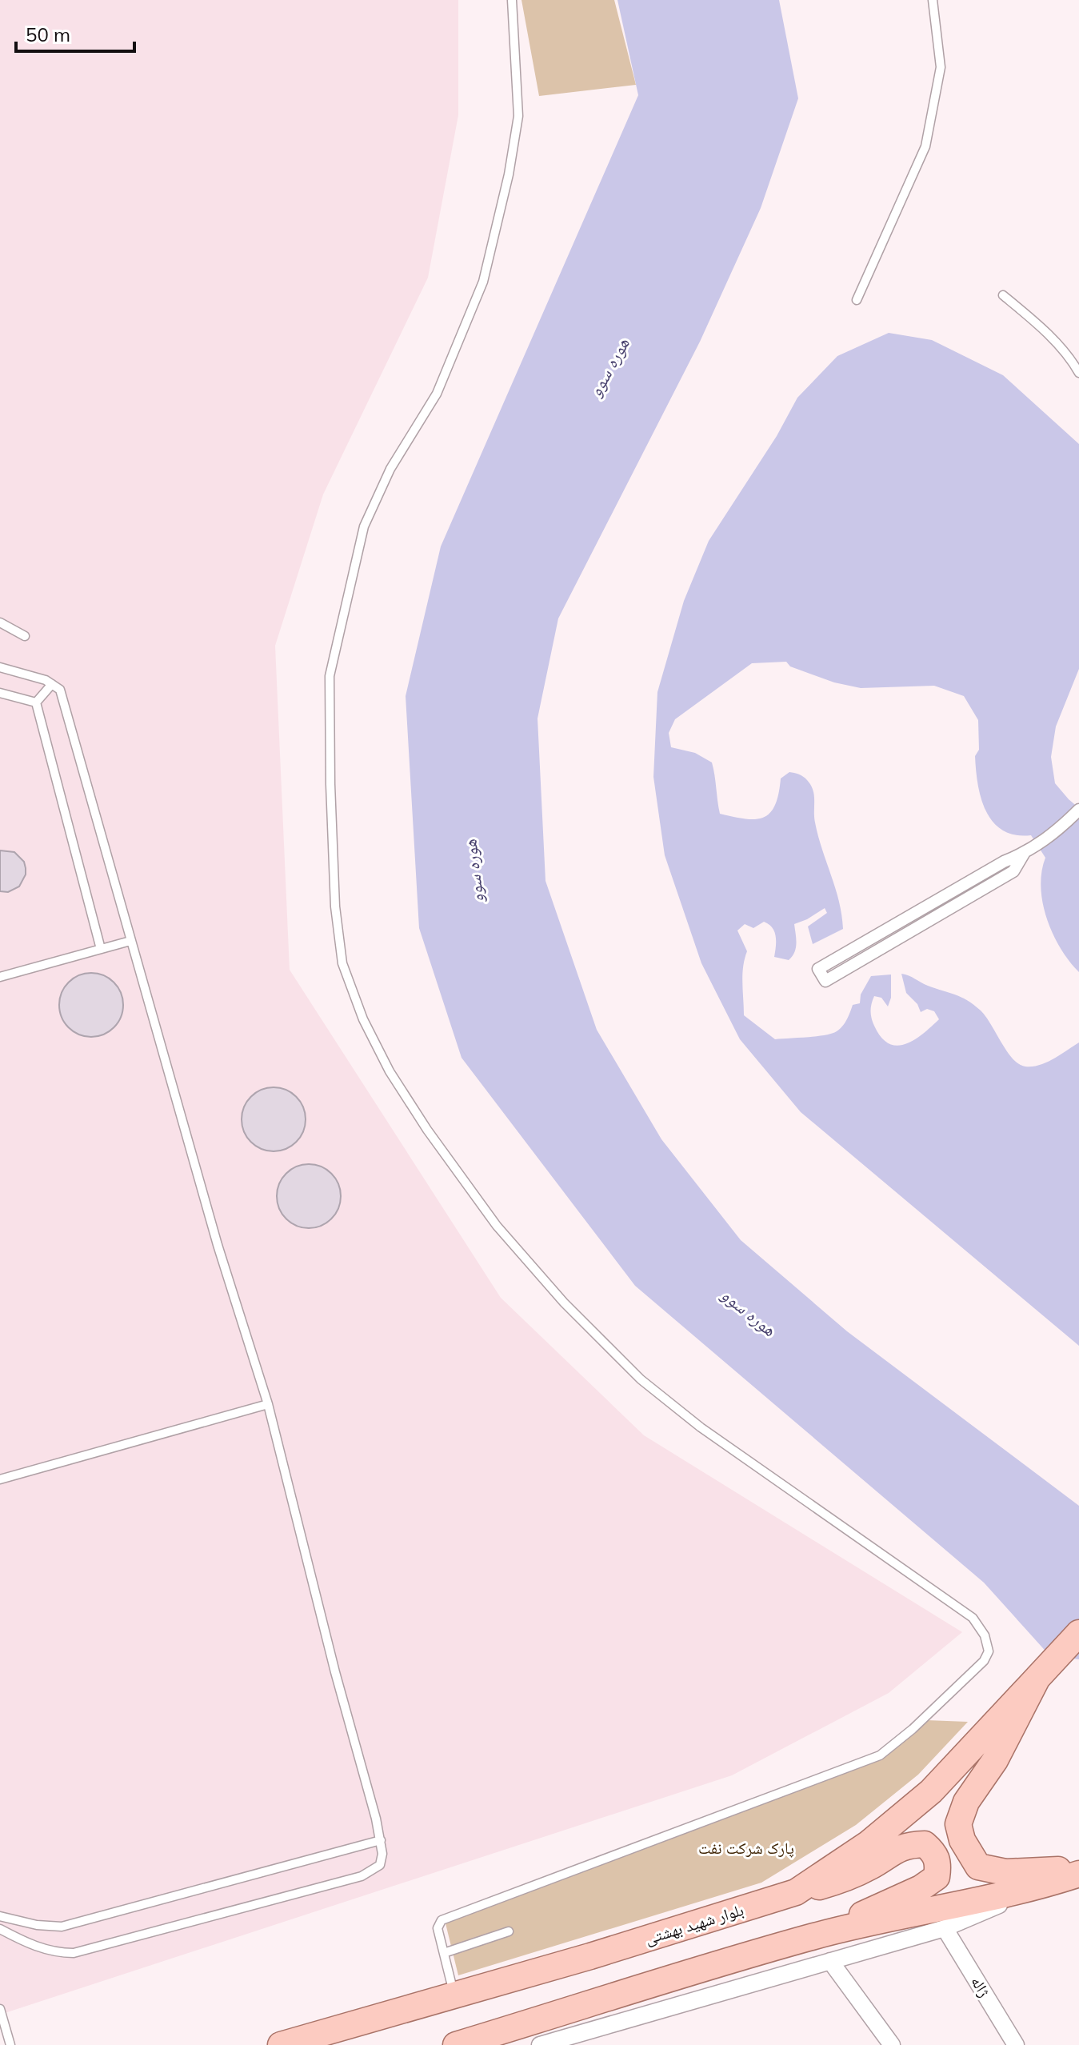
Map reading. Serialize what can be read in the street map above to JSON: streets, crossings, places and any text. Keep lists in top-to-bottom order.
{
  "streets": {
    "main road": ["بلوار شهید بهشتی"],
    "street": ["ژاله"]
  },
  "water": ["هوره سوو"],
  "parks": ["پارک شرکت نفت"],
  "scale_bar": "50 m"
}
